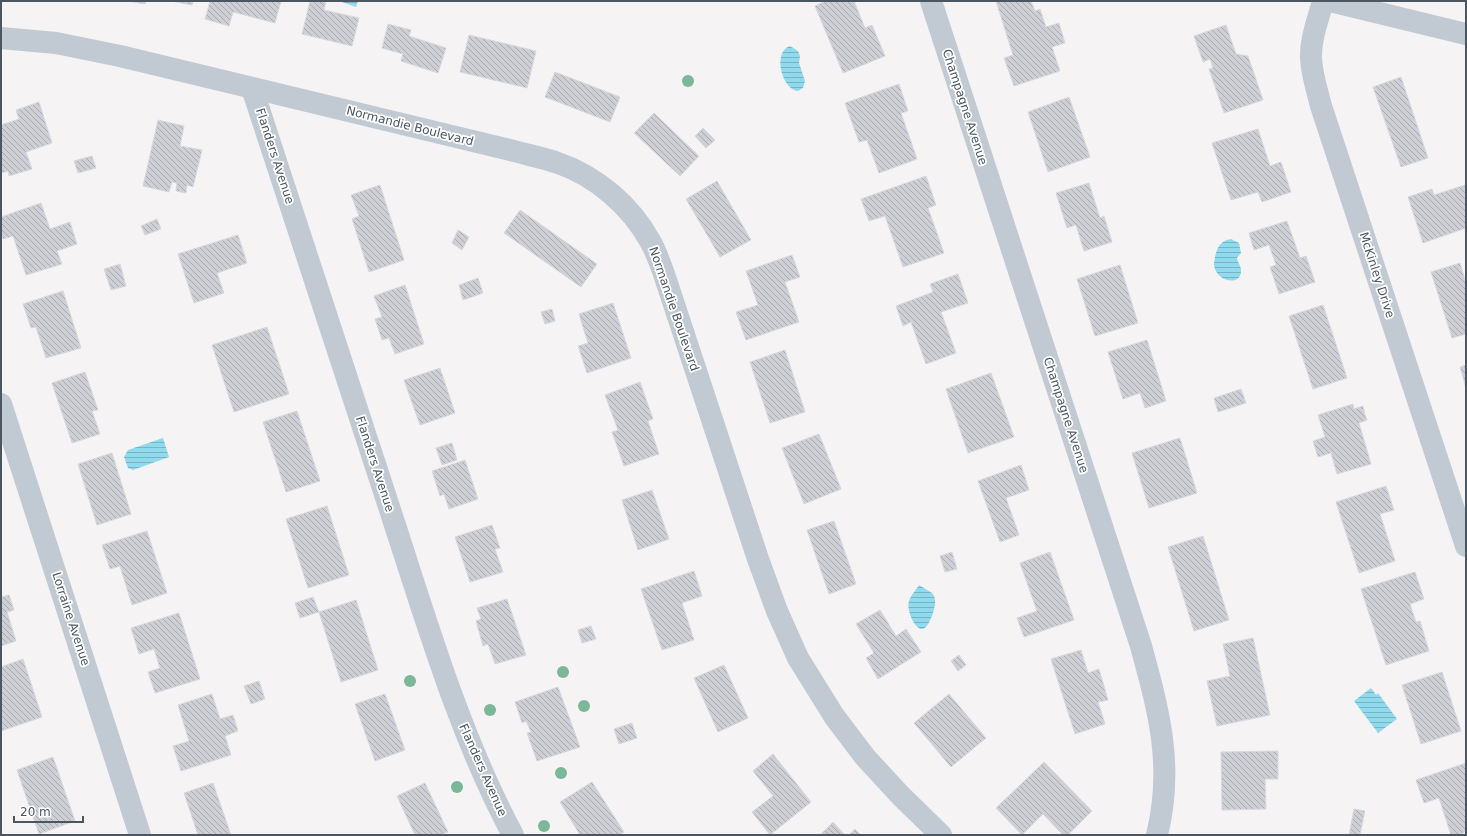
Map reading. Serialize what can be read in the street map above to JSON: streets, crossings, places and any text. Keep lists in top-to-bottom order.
{
  "streets": {
    "street": [
      "Champagne Avenue",
      "Normandie Boulevard",
      "Flanders Avenue",
      "McKinley Drive",
      "Lorraine Avenue"
    ]
  },
  "crossings": [
    ["Normandie Boulevard", "Flanders Avenue"]
  ],
  "scale_bar": "20 m"
}
